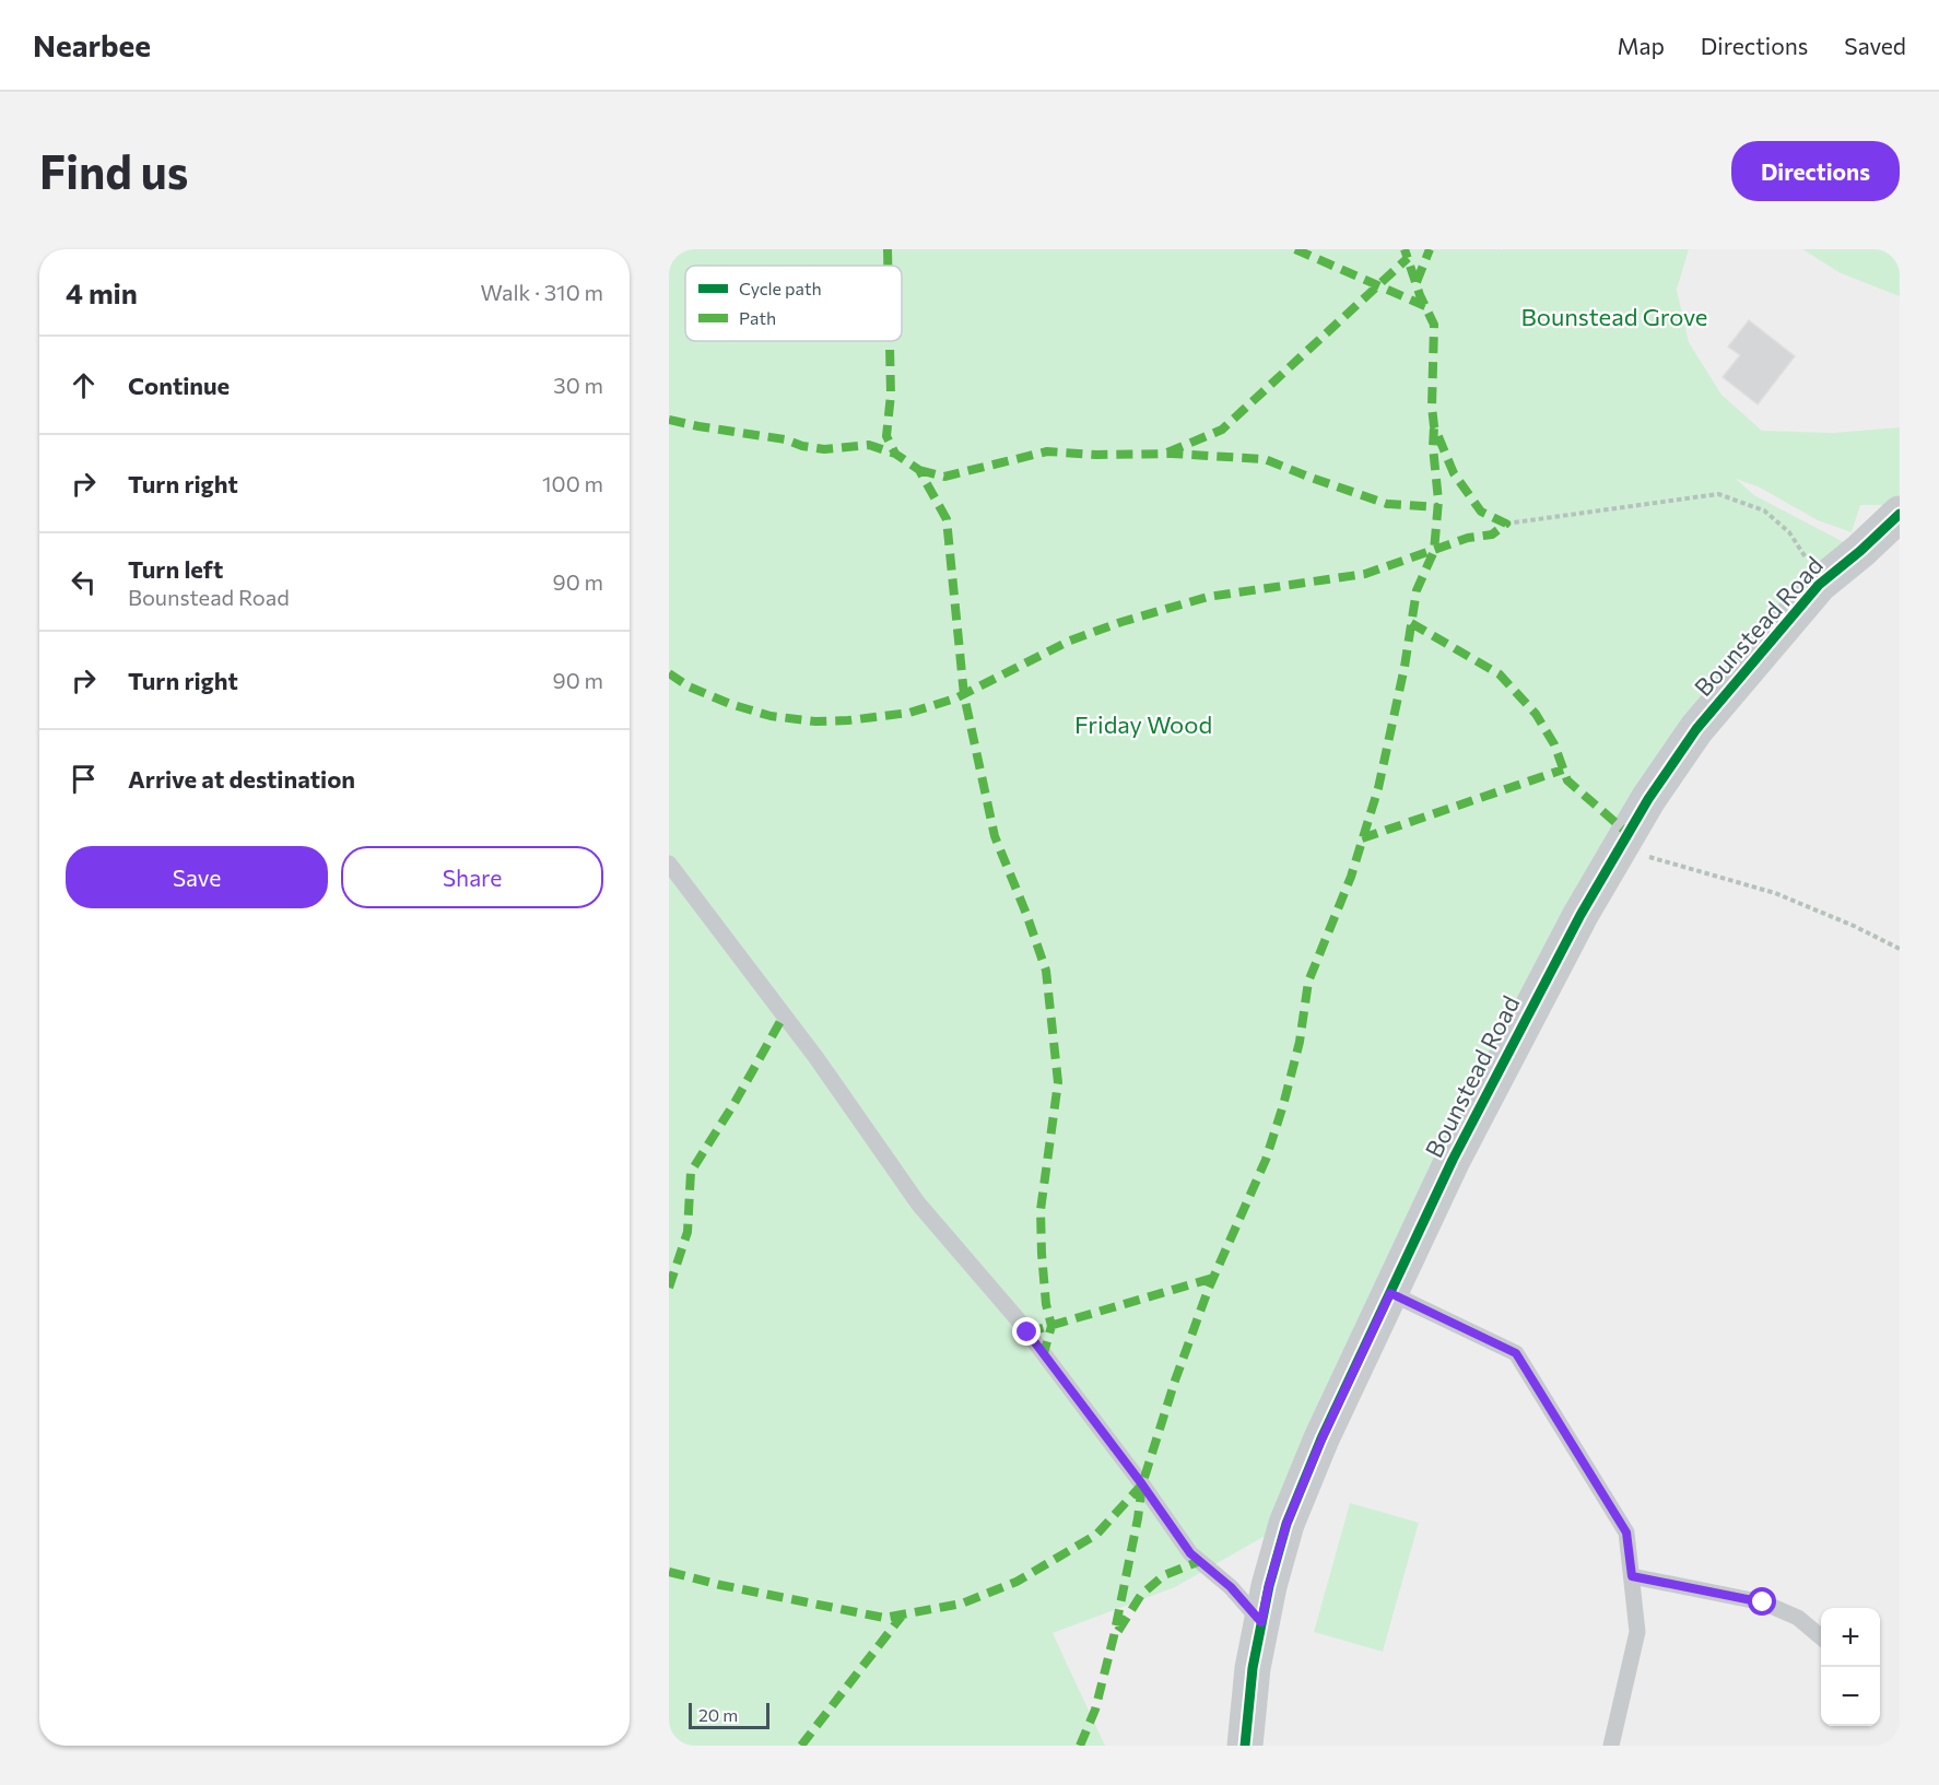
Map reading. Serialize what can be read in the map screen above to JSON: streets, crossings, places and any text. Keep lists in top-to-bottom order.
{
  "streets": {
    "street": ["Bounstead Road"]
  },
  "parks": ["Bounstead Grove", "Friday Wood"],
  "legend": ["Cycle path", "Path"],
  "scale_bar": "20 m",
  "page": {
    "header": "Nearbee",
    "nav": ["Map", "Directions", "Saved"],
    "buttons": [
      "Directions",
      ["Save", "Share"]
    ],
    "title": "Find us",
    "heading": ["4 min", "Walk · 310 m"],
    "list": [
      ["Continue", "30 m"],
      ["Turn right", "100 m"],
      ["Turn left", "Bounstead Road", "90 m"],
      ["Turn right", "90 m"],
      "Arrive at destination"
    ],
    "map_buttons": ["+", "−"],
    "scale": "20 m"
  }
}
